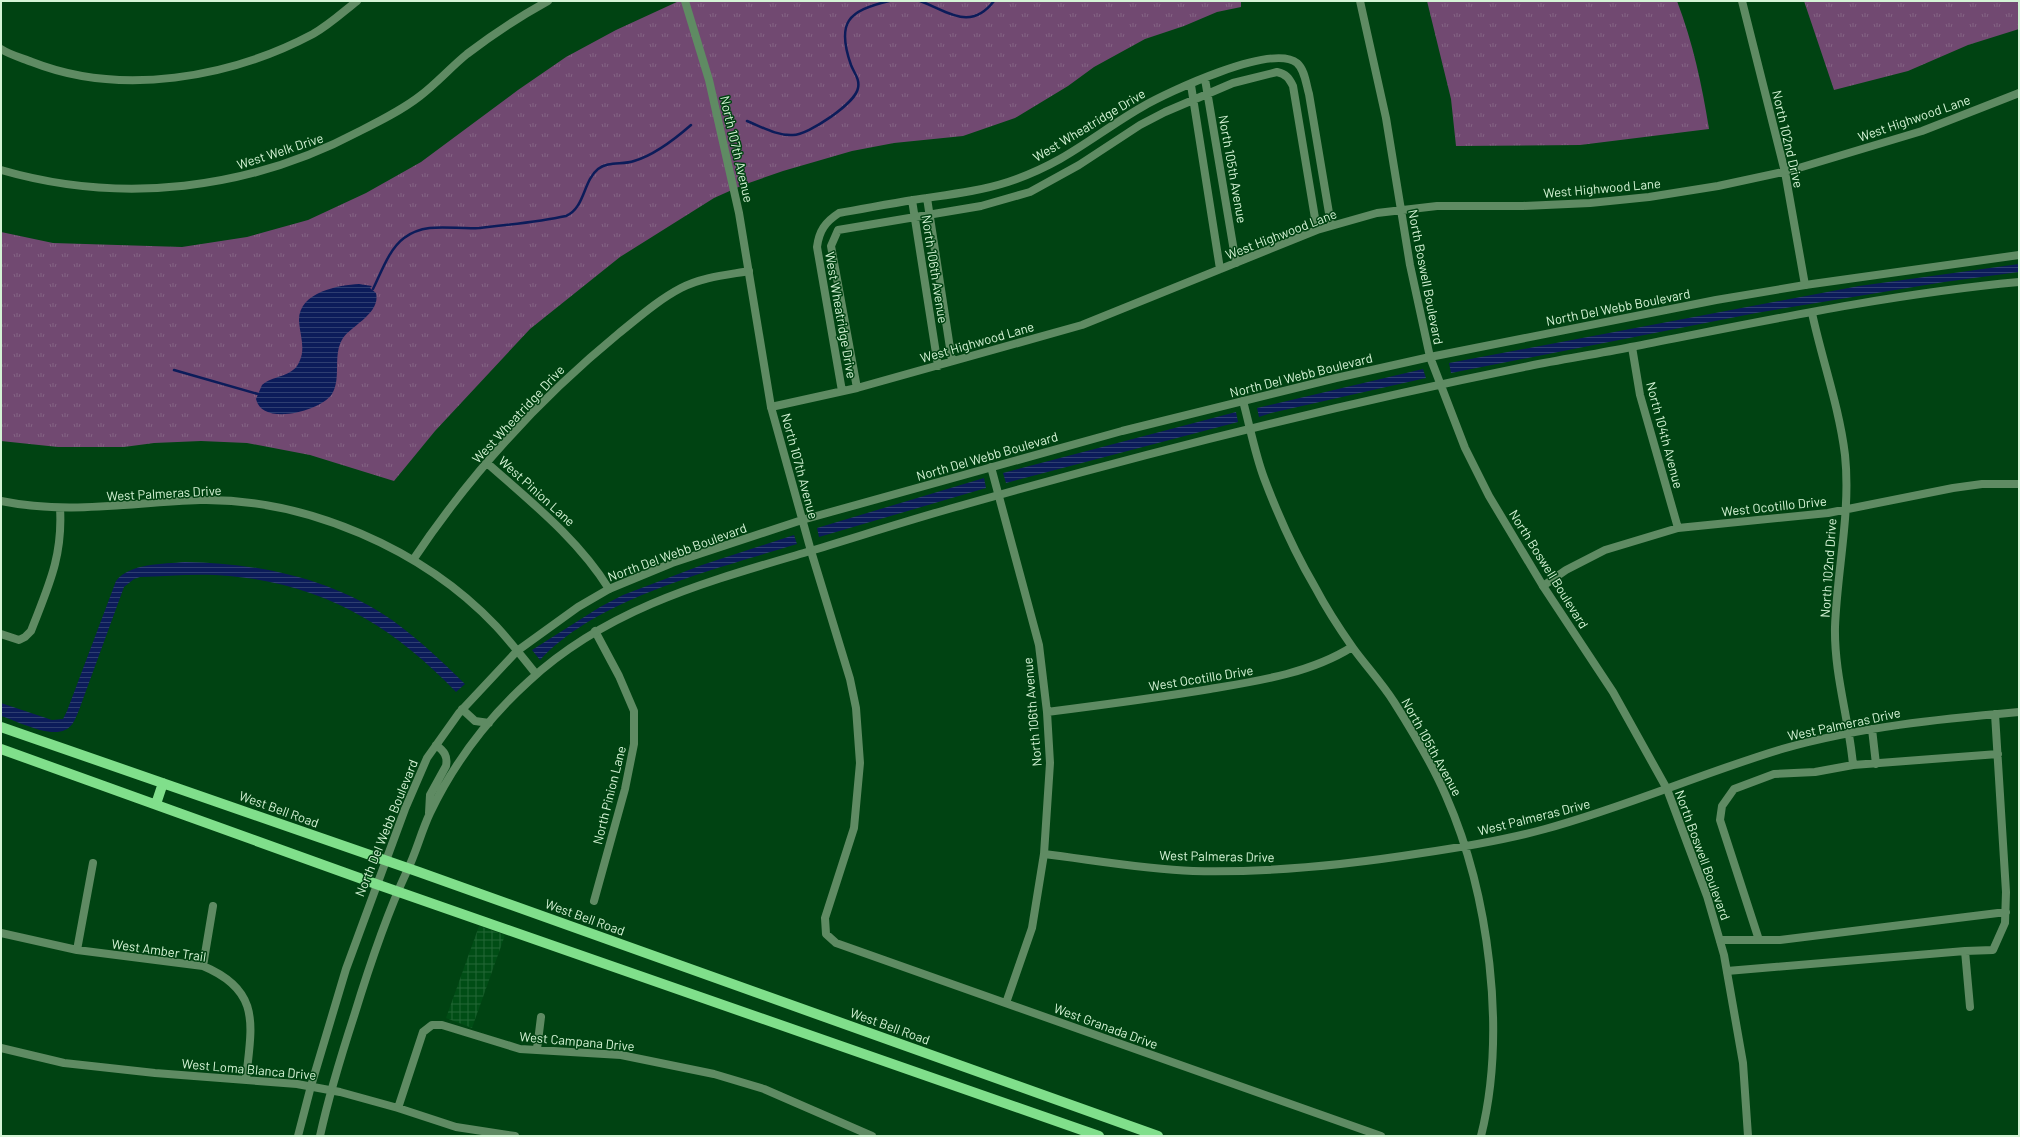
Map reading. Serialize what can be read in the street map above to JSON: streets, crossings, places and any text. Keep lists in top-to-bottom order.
{
  "streets": {
    "main road": ["West Bell Road"],
    "street": [
      "West Highwood Lane",
      "West Wheatridge Drive",
      "North 102nd Drive",
      "North 107th Avenue",
      "West Welk Drive",
      "North 105th Avenue",
      "North 106th Avenue",
      "North Boswell Boulevard",
      "North Del Webb Boulevard",
      "North 104th Avenue",
      "West Pinion Lane",
      "West Palmeras Drive",
      "West Ocotillo Drive",
      "North Pinion Lane",
      "West Amber Trail",
      "West Granada Drive",
      "West Campana Drive",
      "West Loma Blanca Drive"
    ]
  },
  "crossings": [
    ["West Highwood Lane", "West Wheatridge Drive"],
    ["West Highwood Lane", "North 102nd Drive"],
    ["West Highwood Lane", "North 107th Avenue"],
    ["West Highwood Lane", "North 105th Avenue"],
    ["West Highwood Lane", "North 106th Avenue"],
    ["West Highwood Lane", "North Boswell Boulevard"],
    ["West Wheatridge Drive", "North 107th Avenue"],
    ["West Wheatridge Drive", "North 105th Avenue"],
    ["West Wheatridge Drive", "North 106th Avenue"],
    ["West Wheatridge Drive", "West Pinion Lane"],
    ["West Wheatridge Drive", "West Palmeras Drive"],
    ["North 102nd Drive", "North Del Webb Boulevard"],
    ["North 102nd Drive", "West Palmeras Drive"],
    ["North 102nd Drive", "West Ocotillo Drive"],
    ["North 107th Avenue", "North Del Webb Boulevard"],
    ["North 107th Avenue", "West Granada Drive"],
    ["North 105th Avenue", "North Del Webb Boulevard"],
    ["North 105th Avenue", "West Palmeras Drive"],
    ["North 105th Avenue", "West Ocotillo Drive"],
    ["North 106th Avenue", "North Del Webb Boulevard"],
    ["North 106th Avenue", "West Palmeras Drive"],
    ["North 106th Avenue", "West Ocotillo Drive"],
    ["North 106th Avenue", "West Granada Drive"],
    ["North Boswell Boulevard", "North Del Webb Boulevard"],
    ["North Boswell Boulevard", "West Palmeras Drive"],
    ["North Boswell Boulevard", "West Ocotillo Drive"],
    ["North Del Webb Boulevard", "West Pinion Lane"],
    ["North Del Webb Boulevard", "West Palmeras Drive"],
    ["North Del Webb Boulevard", "West Bell Road"],
    ["North Del Webb Boulevard", "West Loma Blanca Drive"],
    ["North 104th Avenue", "West Ocotillo Drive"],
    ["West Amber Trail", "West Loma Blanca Drive"],
    ["West Campana Drive", "West Loma Blanca Drive"]
  ]
}
